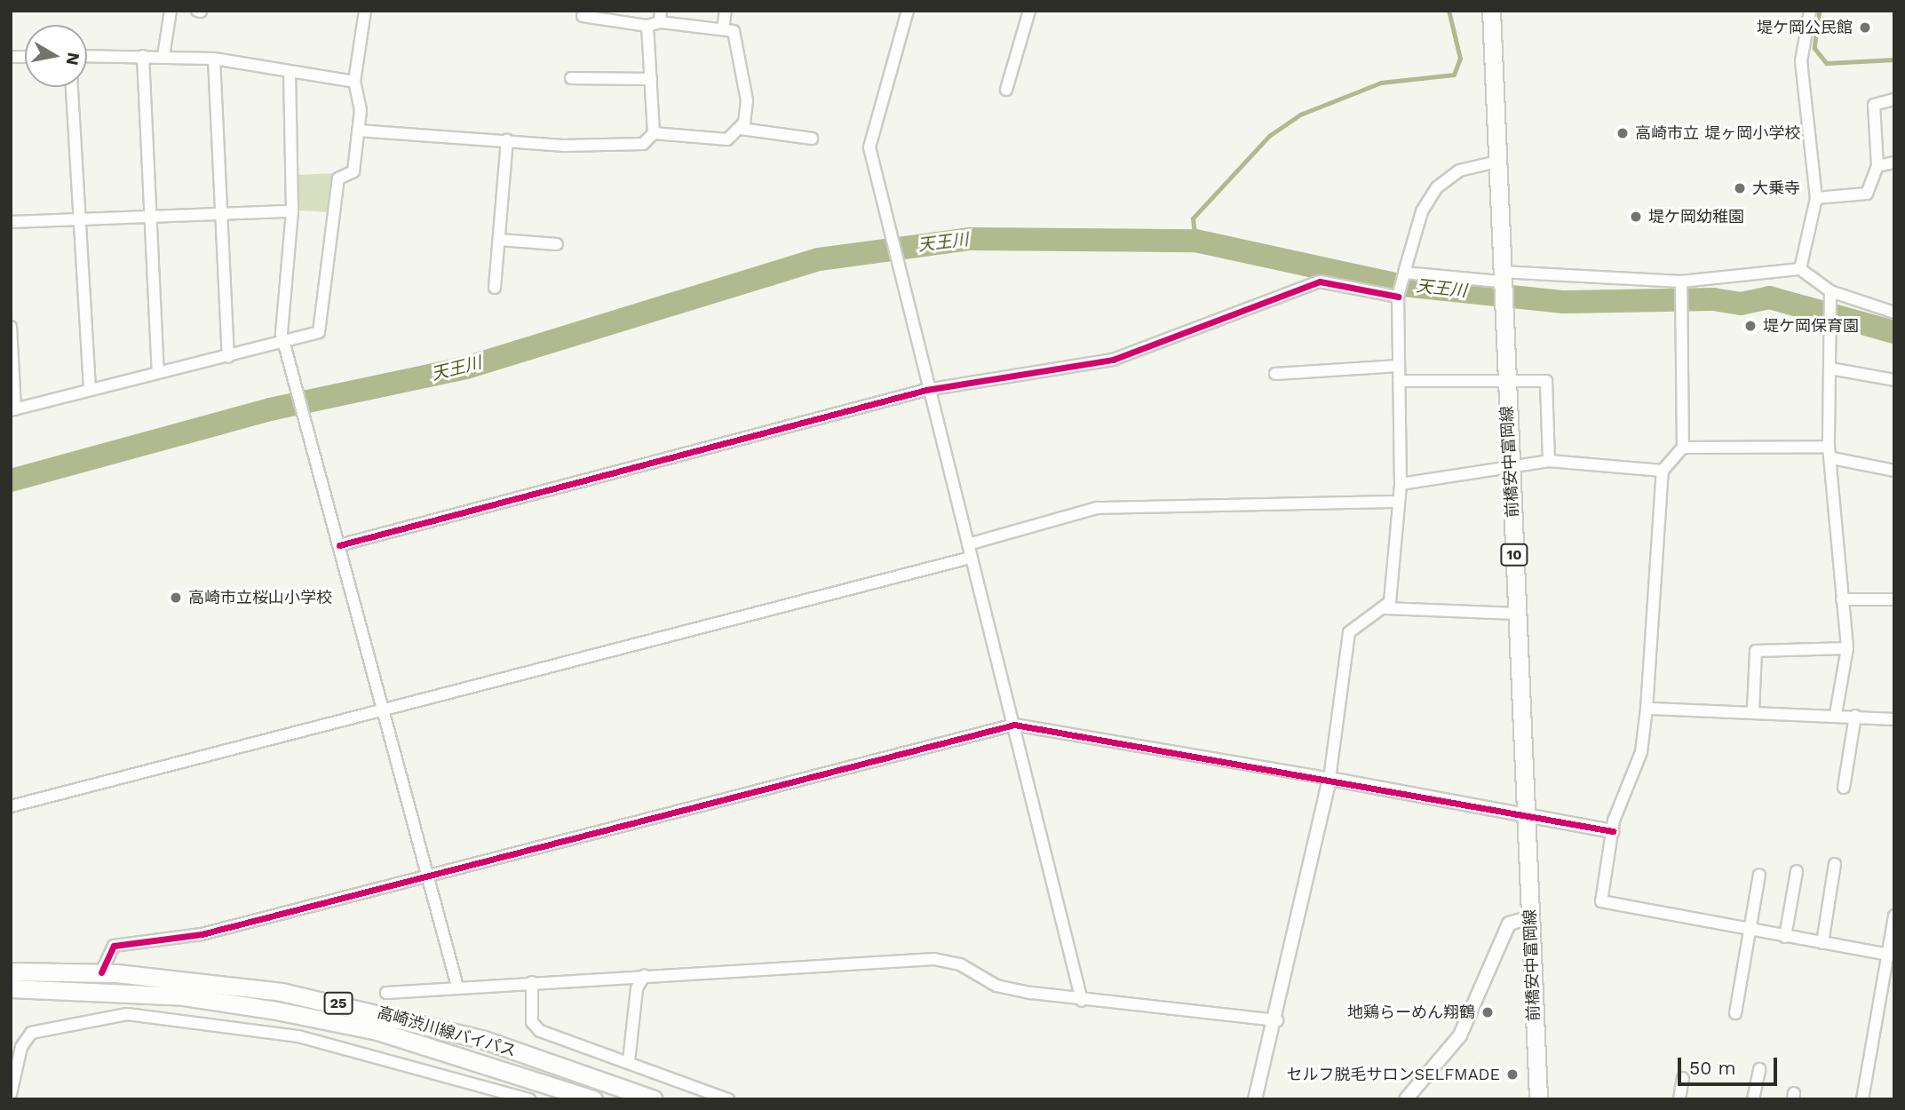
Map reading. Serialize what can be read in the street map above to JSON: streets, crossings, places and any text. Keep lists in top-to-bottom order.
{
  "streets": {
    "main road": [
      "前橋安中富岡線",
      "10",
      "25",
      "高崎渋川線バイパス"
    ]
  },
  "water": ["天王川"],
  "places": [
    "堤ケ岡公民館",
    "高崎市立 堤ヶ岡小学校",
    "大乗寺",
    "堤ケ岡幼稚園",
    "堤ケ岡保育園",
    "高崎市立桜山小学校",
    "地鶏らーめん翔鶴",
    "セルフ脱毛サロンSELFMADE"
  ],
  "scale_bar": "50 m",
  "north": "right"
}
